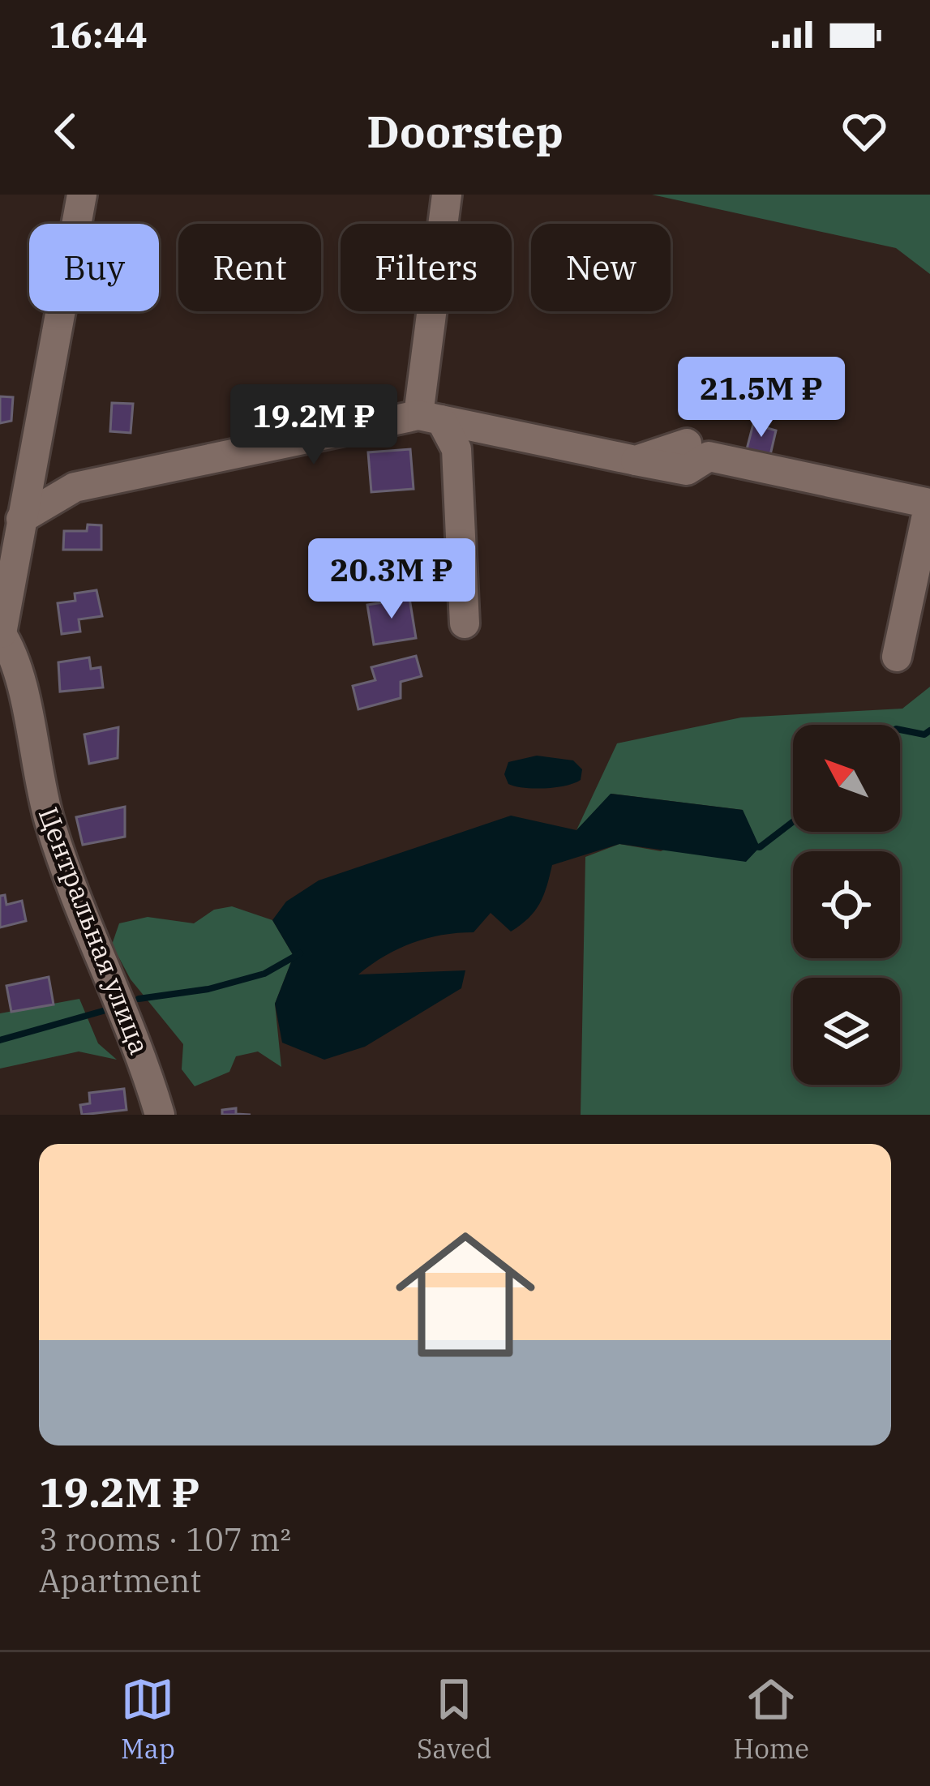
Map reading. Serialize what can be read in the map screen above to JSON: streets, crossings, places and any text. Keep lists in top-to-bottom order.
{
  "streets": {
    "street": ["Центральная улица"]
  },
  "north": "top left",
  "page": {
    "status": "16:44",
    "header": "Doorstep",
    "chip": [
      "Buy",
      "Rent",
      "Filters",
      "New"
    ],
    "price": ["21.5M ₽", "19.2M ₽", "20.3M ₽"],
    "list": [
      {
        "name": "19.2M ₽",
        "note": "3 rooms · 107 m² · Apartment"
      }
    ],
    "tabs": ["Map", "Saved", "Home"]
  }
}
